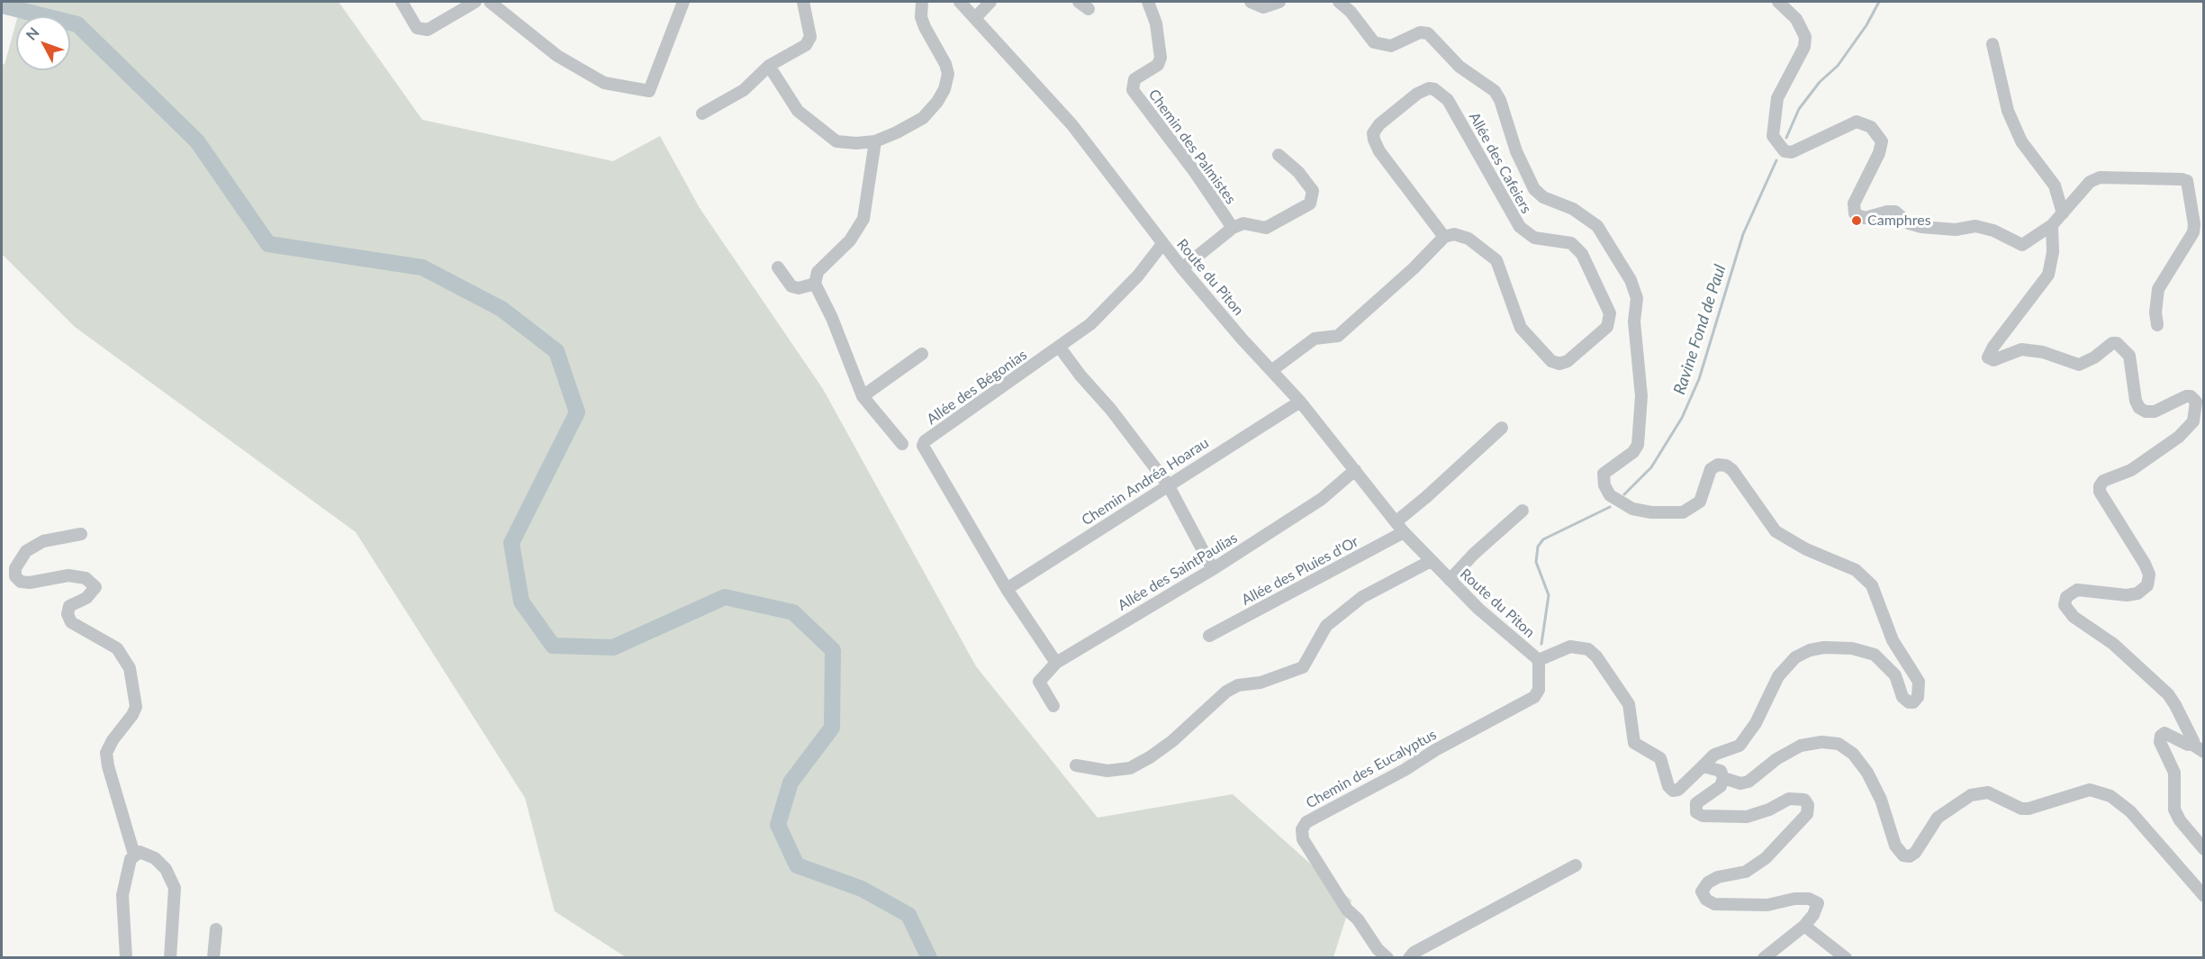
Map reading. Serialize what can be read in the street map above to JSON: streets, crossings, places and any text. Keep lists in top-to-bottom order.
{
  "streets": {
    "street": [
      "Chemin des Palmistes",
      "Allée des Cafeiers",
      "Route du Piton",
      "Allée des Bégonias",
      "Chemin Andréa Hoarau",
      "Allée des Pluies d'Or",
      "Allée des SaintPaulias",
      "Chemin des Eucalyptus"
    ]
  },
  "crossings": [
    ["Chemin des Palmistes", "Route du Piton"],
    ["Route du Piton", "Allée des Bégonias"],
    ["Route du Piton", "Chemin Andréa Hoarau"],
    ["Route du Piton", "Allée des Pluies d'Or"],
    ["Route du Piton", "Allée des SaintPaulias"],
    ["Route du Piton", "Chemin des Eucalyptus"],
    ["Allée des Bégonias", "Chemin Andréa Hoarau"],
    ["Allée des Bégonias", "Allée des SaintPaulias"]
  ],
  "water": ["Ravine Fond de Paul"],
  "places": ["Camphres"],
  "north": "top left"
}
